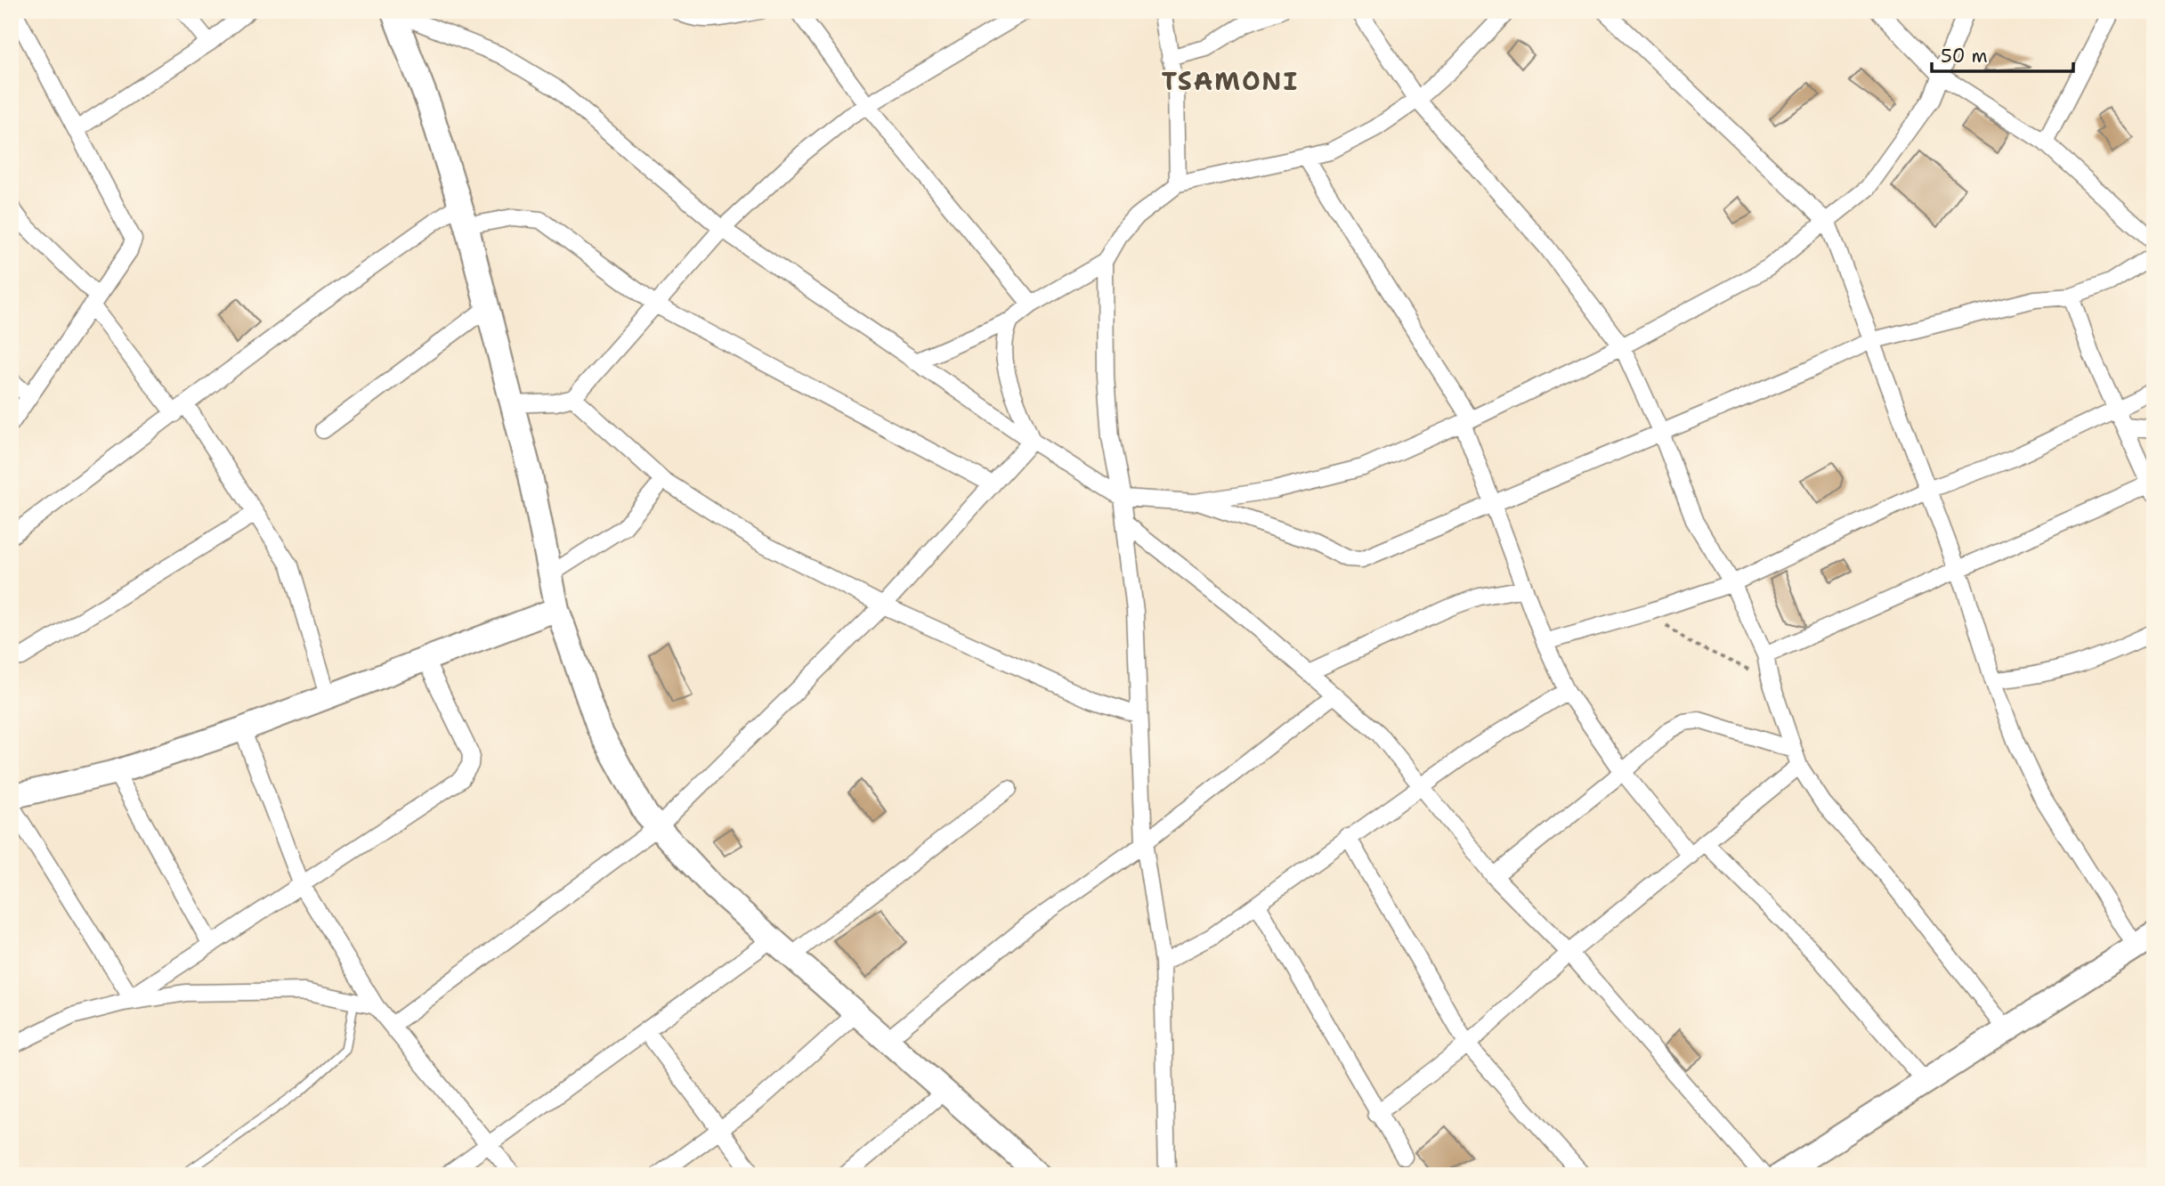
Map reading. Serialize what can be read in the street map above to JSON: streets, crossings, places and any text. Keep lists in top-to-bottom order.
{
  "districts": ["TSAMONI"],
  "scale_bar": "50 m"
}
